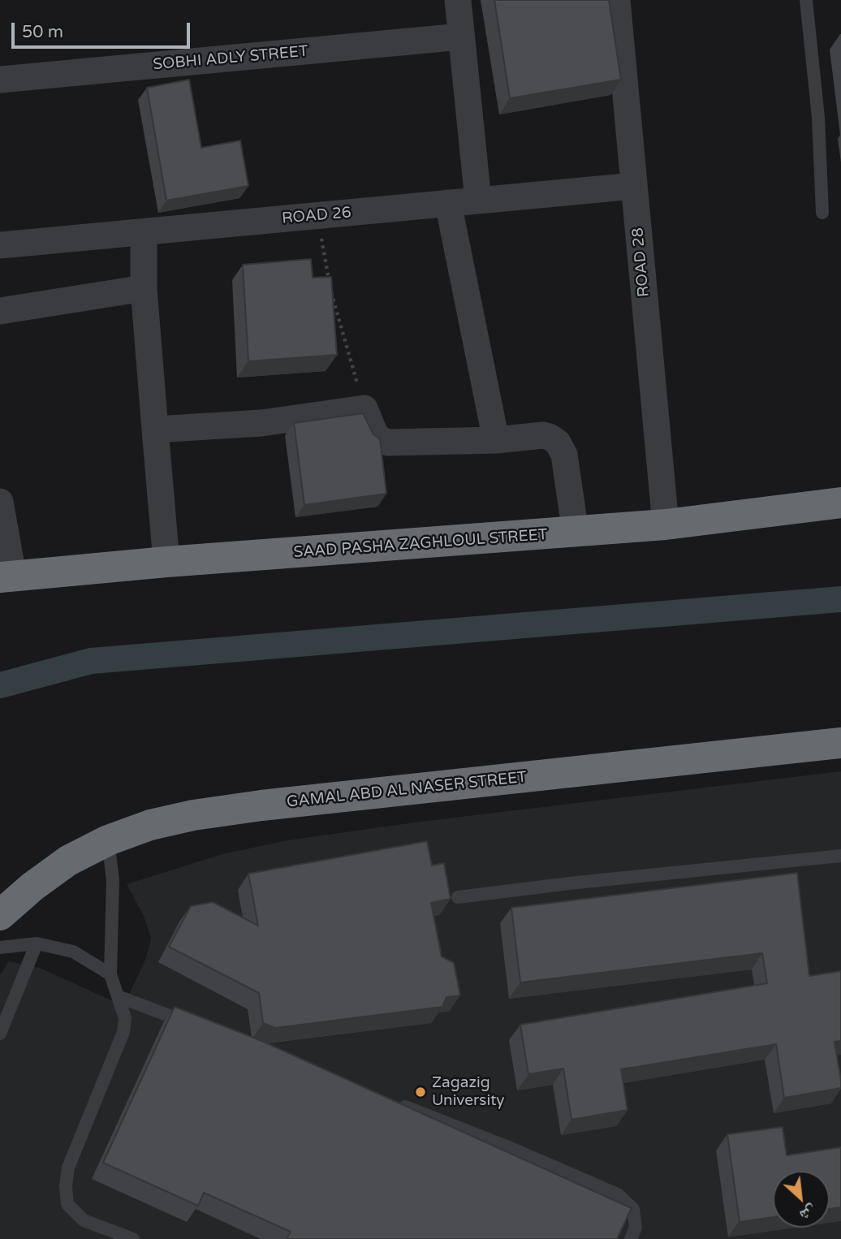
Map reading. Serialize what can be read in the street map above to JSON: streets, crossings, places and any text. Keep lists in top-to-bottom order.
{
  "streets": {
    "highway": ["SAAD PASHA ZAGHLOUL STREET", "GAMAL ABD AL NASER STREET"],
    "street": ["SOBHI ADLY STREET", "ROAD 26", "ROAD 28"]
  },
  "crossings": [
    ["ROAD 26", "ROAD 28"],
    ["ROAD 28", "SAAD PASHA ZAGHLOUL STREET"]
  ],
  "places": ["Zagazig University"],
  "scale_bar": "50 m",
  "north": "bottom right"
}
